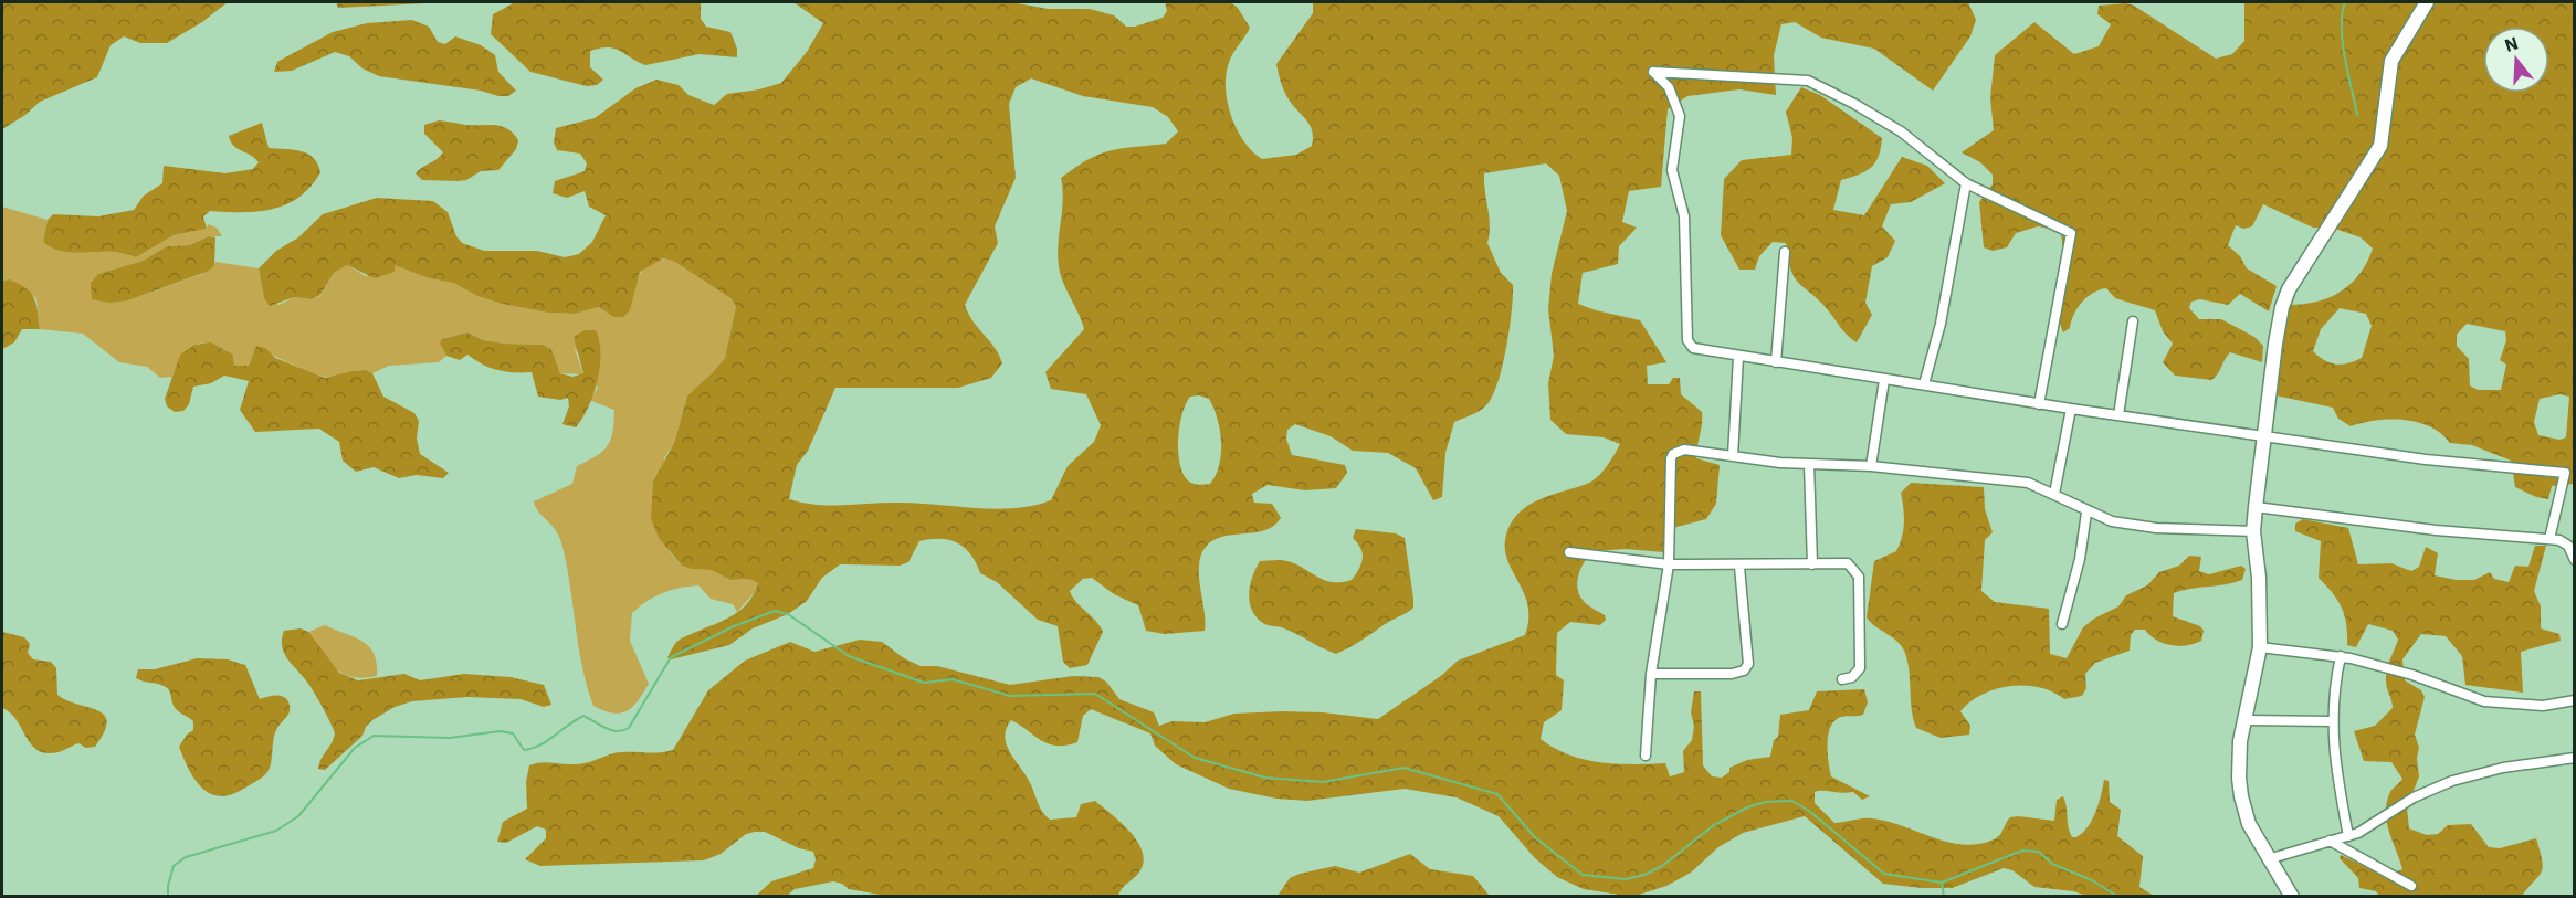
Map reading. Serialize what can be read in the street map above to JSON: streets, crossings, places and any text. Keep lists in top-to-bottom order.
{
  "north": "top"
}
